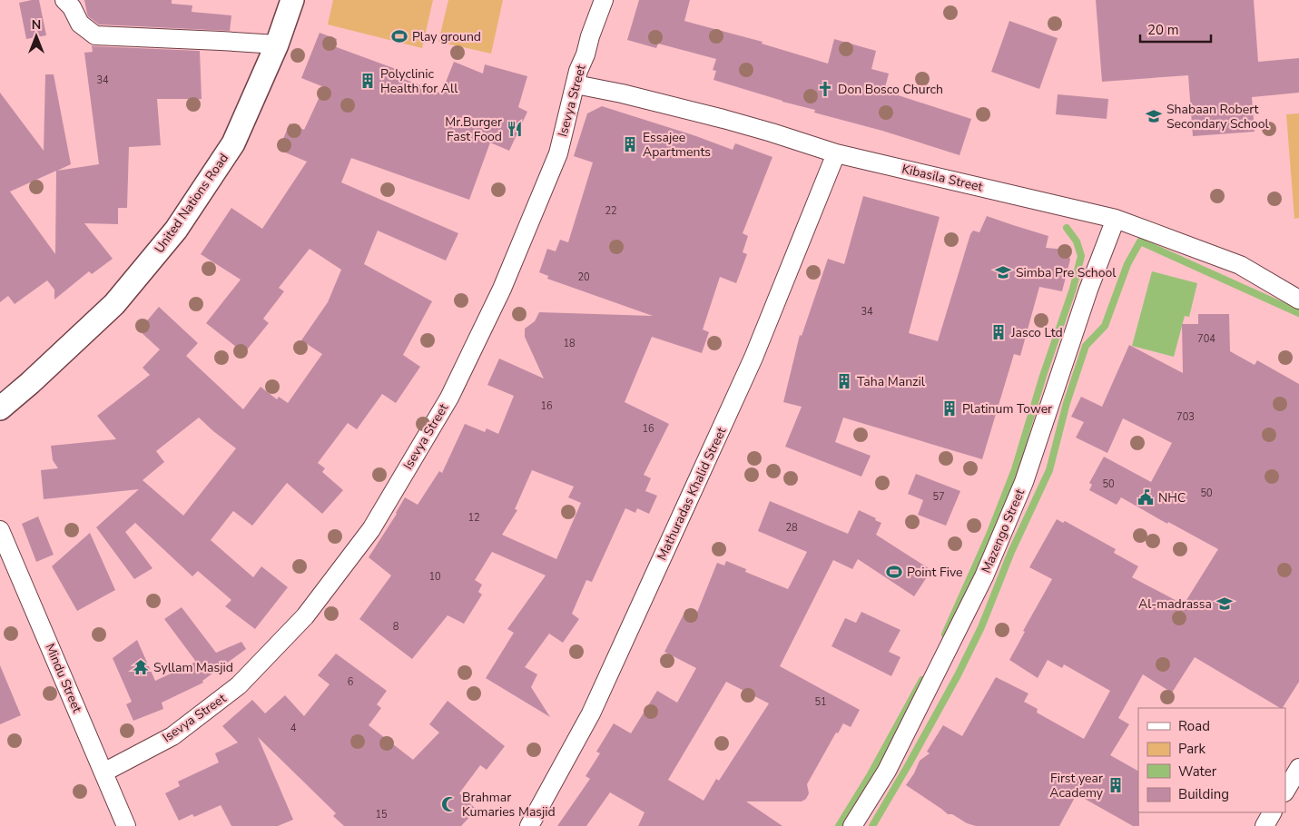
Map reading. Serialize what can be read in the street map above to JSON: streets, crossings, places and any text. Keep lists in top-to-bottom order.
{
  "streets": {
    "street": [
      "Isevya Street",
      "Kibasila Street",
      "United Nations Road",
      "Mathuradas Khalid Street",
      "Mazengo Street",
      "Mindu Street"
    ]
  },
  "crossings": [
    ["Isevya Street", "Kibasila Street"],
    ["Isevya Street", "Mindu Street"],
    ["Kibasila Street", "Mathuradas Khalid Street"],
    ["Kibasila Street", "Mazengo Street"]
  ],
  "places": {
    "sports": ["Play ground", "Point Five"],
    "building": [
      "Polyclinic Health for All",
      "Essajee Apartments",
      "Jasco Ltd",
      "Taha Manzil",
      "Platinum Tower",
      "First year Academy"
    ],
    "church": ["Don Bosco Church"],
    "school or university": ["Shabaan Robert Secondary School", "Simba Pre School", "Al-madrassa"],
    "restaurant": ["Mr.Burger Fast Food"],
    "public building": ["NHC"],
    "temple": ["Syllam Masjid"],
    "mosque": ["Brahmar Kumaries Masjid"]
  },
  "house_numbers": [
    "34",
    "22",
    "20",
    "34",
    "704",
    "18",
    "16",
    "703",
    "16",
    "50",
    "50",
    "57",
    "12",
    "28",
    "10",
    "8",
    "6",
    "51",
    "4",
    "15"
  ],
  "legend": [
    "Road",
    "Park",
    "Water",
    "Building"
  ],
  "scale_bar": "20 m",
  "north": "top"
}
